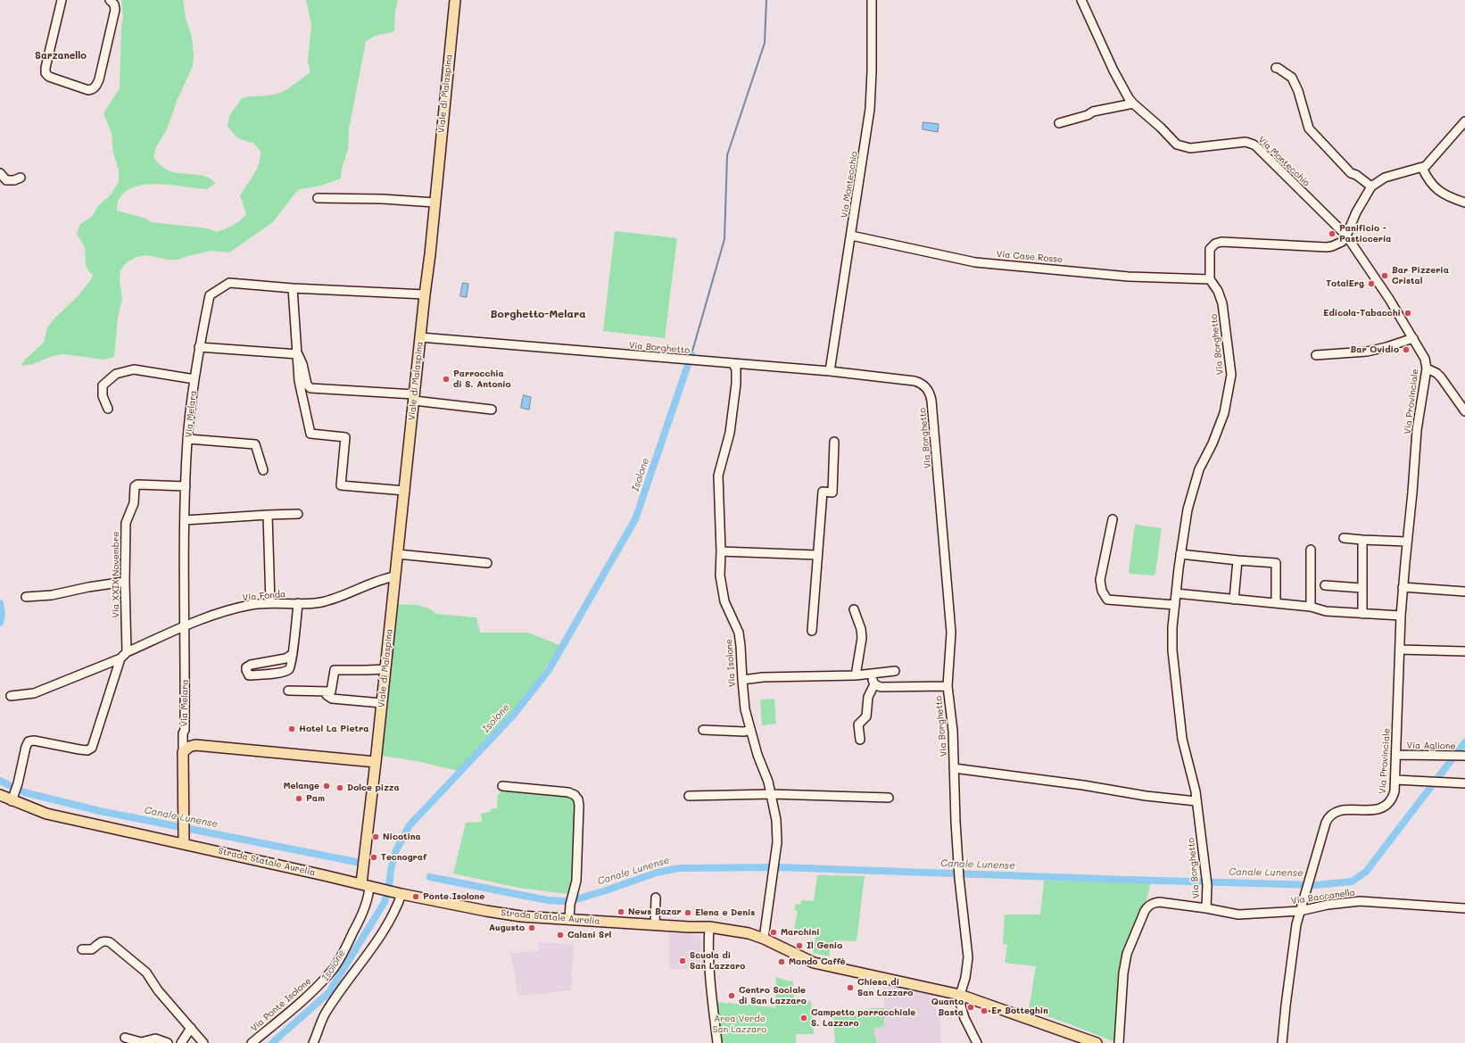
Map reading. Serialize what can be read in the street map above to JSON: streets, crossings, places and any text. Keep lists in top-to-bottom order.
{
  "streets": {
    "main road": ["Viale di Malaspina", "Via Melara", "Strada Statale Aurelia"],
    "street": [
      "Via Montecchio",
      "Via Case Rosse",
      "Via Borghetto",
      "Via Provinciale",
      "Via XXIX Novembre",
      "Via Fonda",
      "Via Isolone",
      "Via Aglione",
      "Via Baccanella",
      "Via Ponte Isolone"
    ]
  },
  "crossings": [
    ["Viale di Malaspina", "Via Borghetto"],
    ["Viale di Malaspina", "Via Melara"],
    ["Viale di Malaspina", "Via Fonda"],
    ["Viale di Malaspina", "Strada Statale Aurelia"],
    ["Viale di Malaspina", "Via Ponte Isolone"],
    ["Via Montecchio", "Via Case Rosse"],
    ["Via Montecchio", "Via Borghetto"],
    ["Via Montecchio", "Via Provinciale"],
    ["Via Case Rosse", "Via Borghetto"],
    ["Via Borghetto", "Via Provinciale"],
    ["Via Borghetto", "Via Isolone"],
    ["Via Borghetto", "Strada Statale Aurelia"],
    ["Via Borghetto", "Via Baccanella"],
    ["Via Provinciale", "Via Aglione"],
    ["Via Provinciale", "Via Baccanella"],
    ["Via Melara", "Via XXIX Novembre"],
    ["Via Melara", "Via Fonda"],
    ["Via Melara", "Strada Statale Aurelia"],
    ["Via XXIX Novembre", "Via Fonda"],
    ["Via Isolone", "Strada Statale Aurelia"],
    ["Strada Statale Aurelia", "Via Ponte Isolone"]
  ],
  "districts": ["Sarzanello", "Borghetto-Melara"],
  "water": ["Isolone", "Canale Lunense"],
  "parks": ["Area Verde San Lazzaro"],
  "places": [
    "Panificio - Pasticceria",
    "Bar Pizzeria Cristal",
    "TotalErg",
    "Edicola-Tabacchi",
    "Bar Ovidio",
    "Parrocchia di S. Antonio",
    "Hotel La Pietra",
    "Melange",
    "Dolce pizza",
    "Pam",
    "Nicotina",
    "Tecnograf",
    "Ponte Isolone",
    "News Bazar",
    "Elena e Denis",
    "Augusto",
    "Marchini",
    "Calani Srl",
    "Il Genio",
    "Scuola di San Lazzaro",
    "Mondo Caffè",
    "Chiesa di San Lazzaro",
    "Centro Sociale di San Lazzaro",
    "Quanto Basta",
    "Er Botteghin",
    "Campetto parrocchiale S. Lazzaro"
  ]
}
